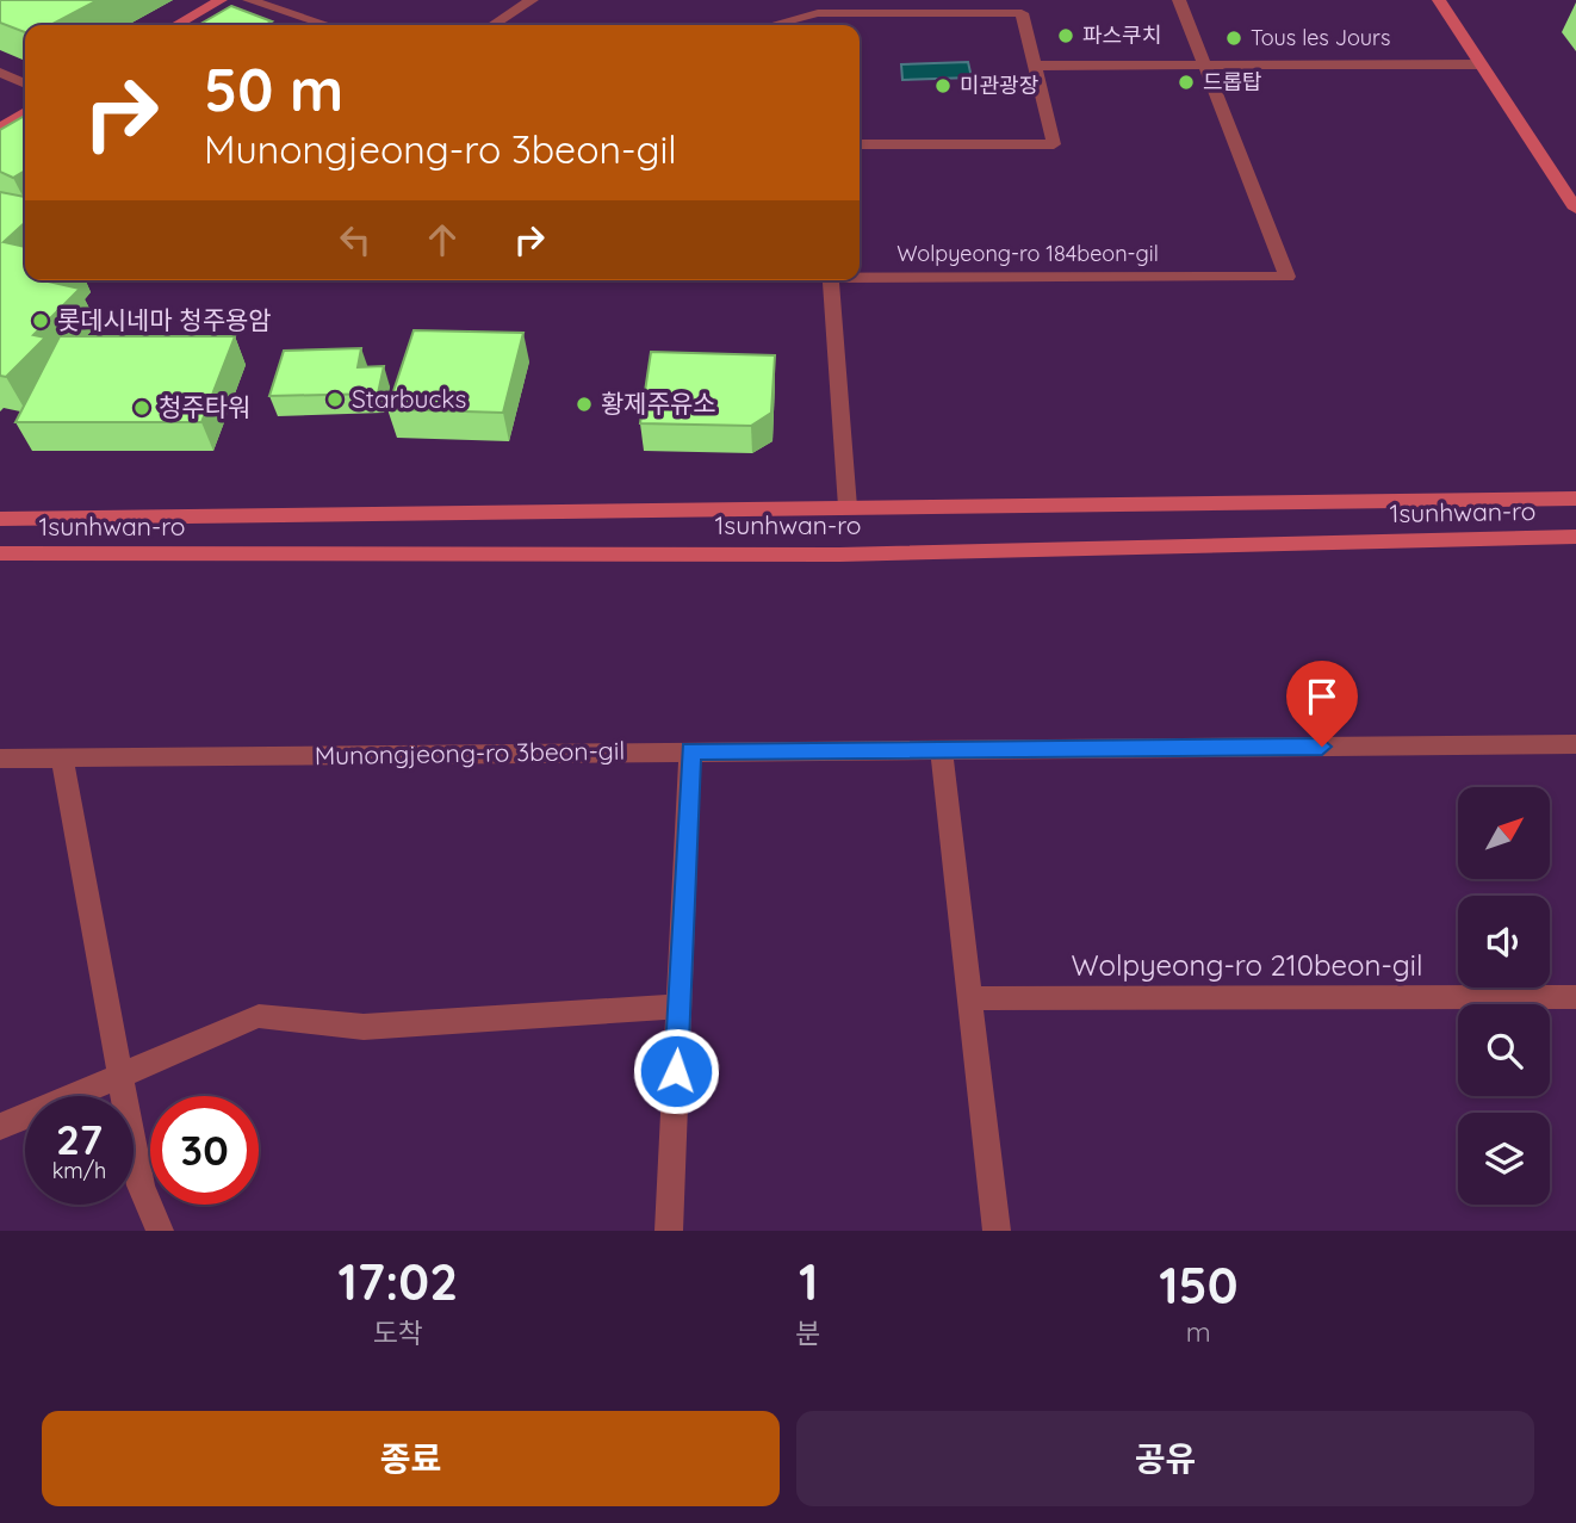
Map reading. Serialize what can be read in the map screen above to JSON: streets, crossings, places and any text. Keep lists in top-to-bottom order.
{
  "streets": {
    "street": [
      "Wolpyeong-ro 184beon-gil",
      "1sunhwan-ro",
      "Munongjeong-ro 3beon-gil",
      "Wolpyeong-ro 210beon-gil"
    ]
  },
  "places": [
    "파스쿠치",
    "Tous les Jours",
    "드롭탑",
    "미관광장",
    "롯데시네마 청주용암",
    "Starbucks",
    "황제주유소",
    "청주타워"
  ],
  "north": "top right",
  "page": {
    "turn": ["50 m", "Munongjeong-ro 3beon-gil"],
    "speed": "27 km/h",
    "limit": "30",
    "eta": [
      "17:02",
      "도착",
      "1",
      "분",
      "150",
      "m"
    ],
    "buttons": ["종료", "공유"]
  }
}
